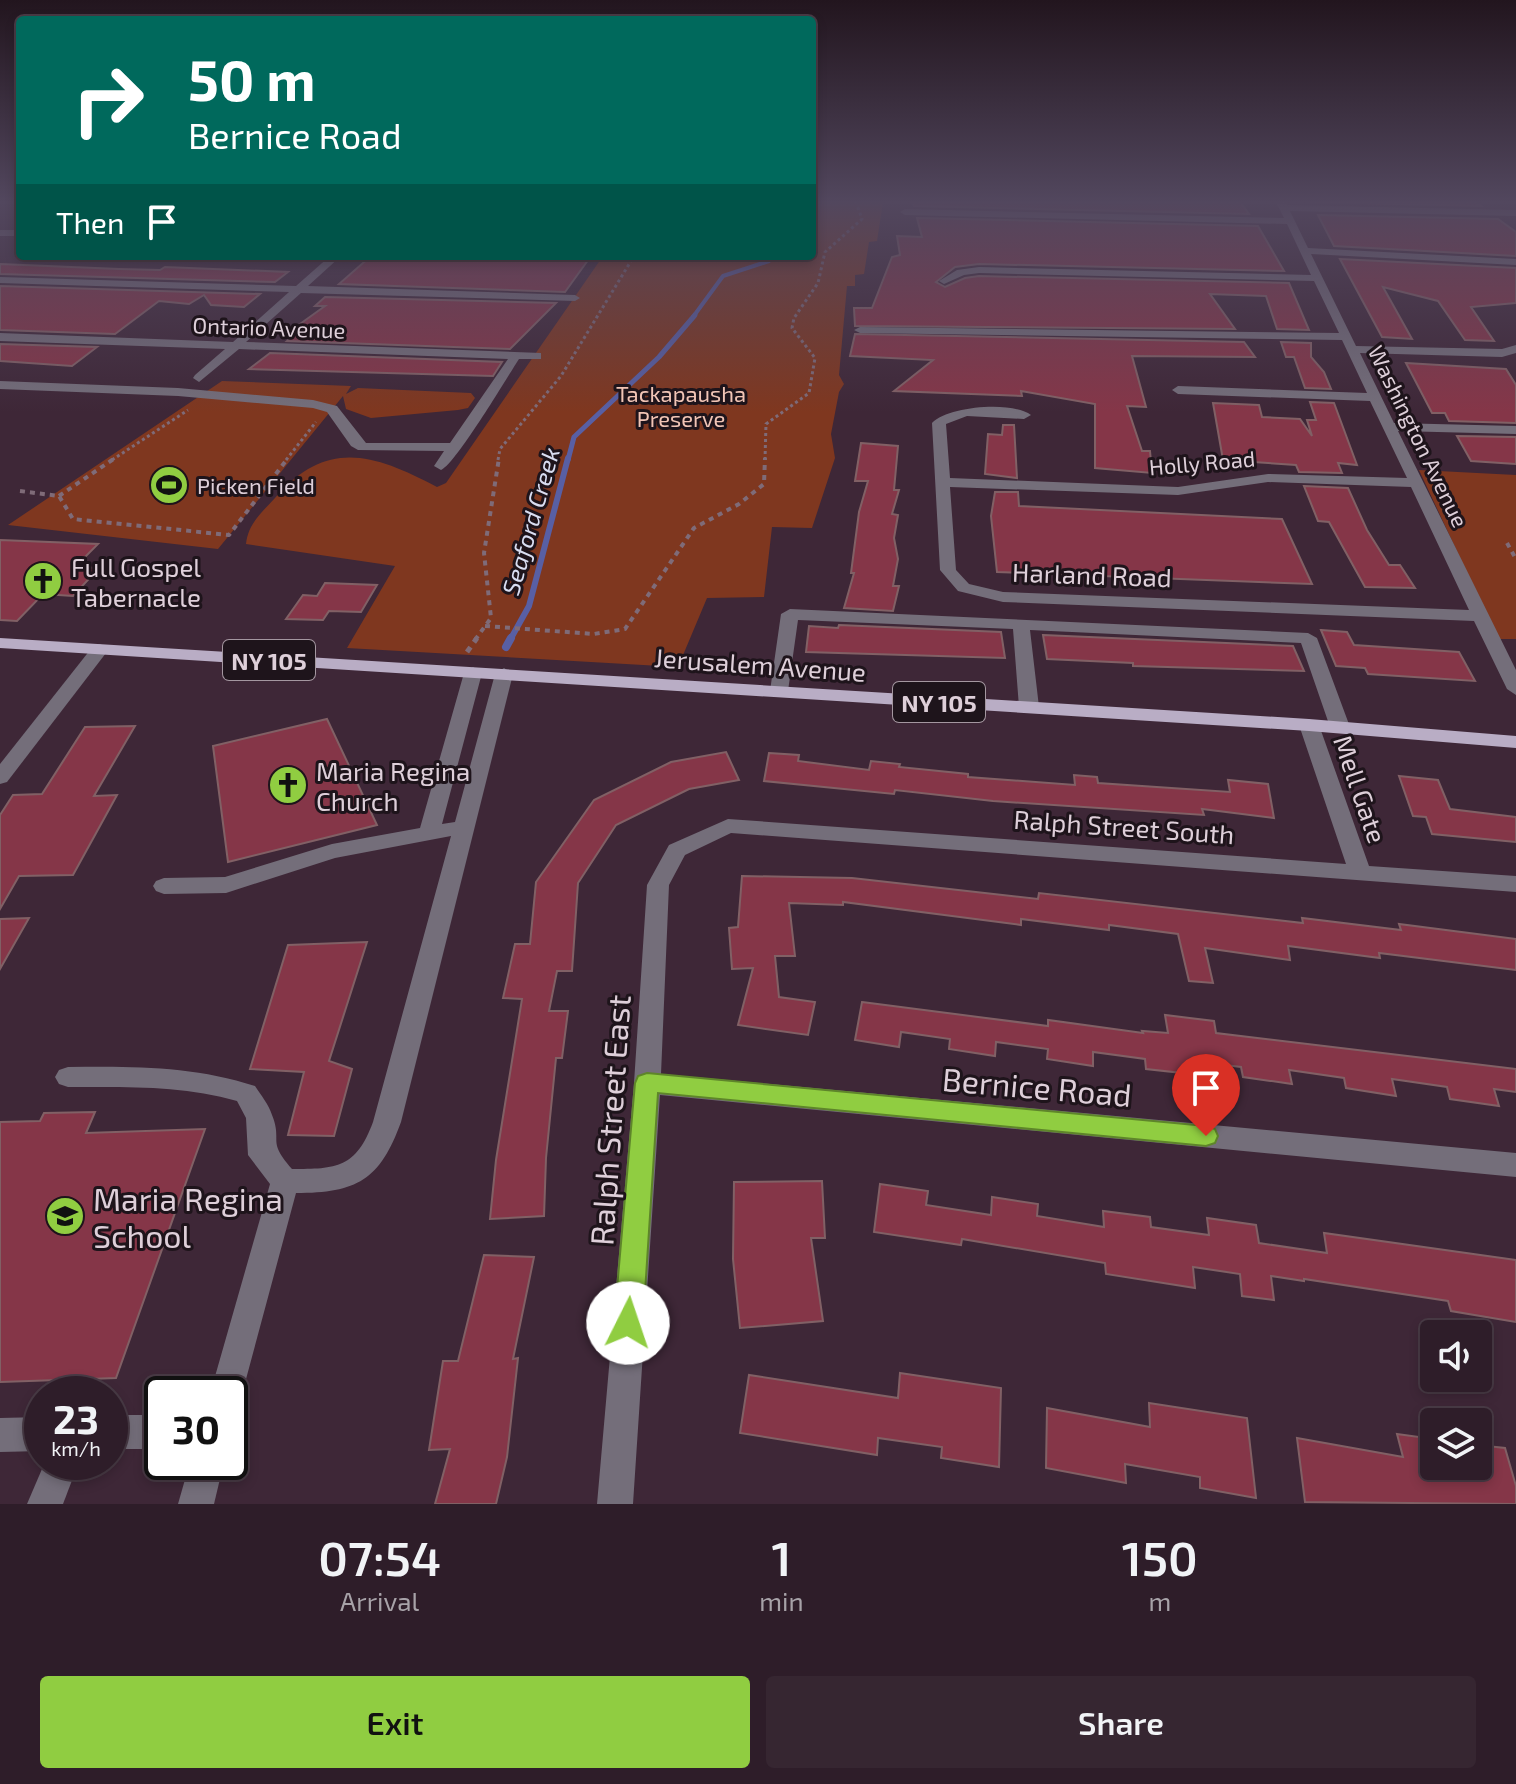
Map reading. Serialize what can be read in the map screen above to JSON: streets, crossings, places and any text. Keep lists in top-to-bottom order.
{
  "streets": {
    "main road": ["NY 105", "Jerusalem Avenue"],
    "street": [
      "Ontario Avenue",
      "Washington Avenue",
      "Holly Road",
      "Harland Road",
      "Mell Gate",
      "Ralph Street South",
      "Bernice Road",
      "Ralph Street East"
    ]
  },
  "crossings": [
    ["Washington Avenue", "Holly Road"],
    ["Washington Avenue", "Harland Road"],
    ["Holly Road", "Harland Road"],
    ["Jerusalem Avenue", "Mell Gate"],
    ["Mell Gate", "Ralph Street South"],
    ["Ralph Street South", "Ralph Street East"],
    ["Bernice Road", "Ralph Street East"]
  ],
  "water": ["Seaford Creek"],
  "parks": ["Tackapausha Preserve"],
  "places": {
    "sports": ["Picken Field"],
    "church": ["Full Gospel Tabernacle", "Maria Regina Church"],
    "school or university": ["Maria Regina School"]
  },
  "page": {
    "turn": ["50 m", "Bernice Road"],
    "then": "Then",
    "speed": "23 km/h",
    "limit": "30",
    "eta": [
      "07:54",
      "Arrival",
      "1",
      "min",
      "150",
      "m"
    ],
    "buttons": ["Exit", "Share"]
  }
}
